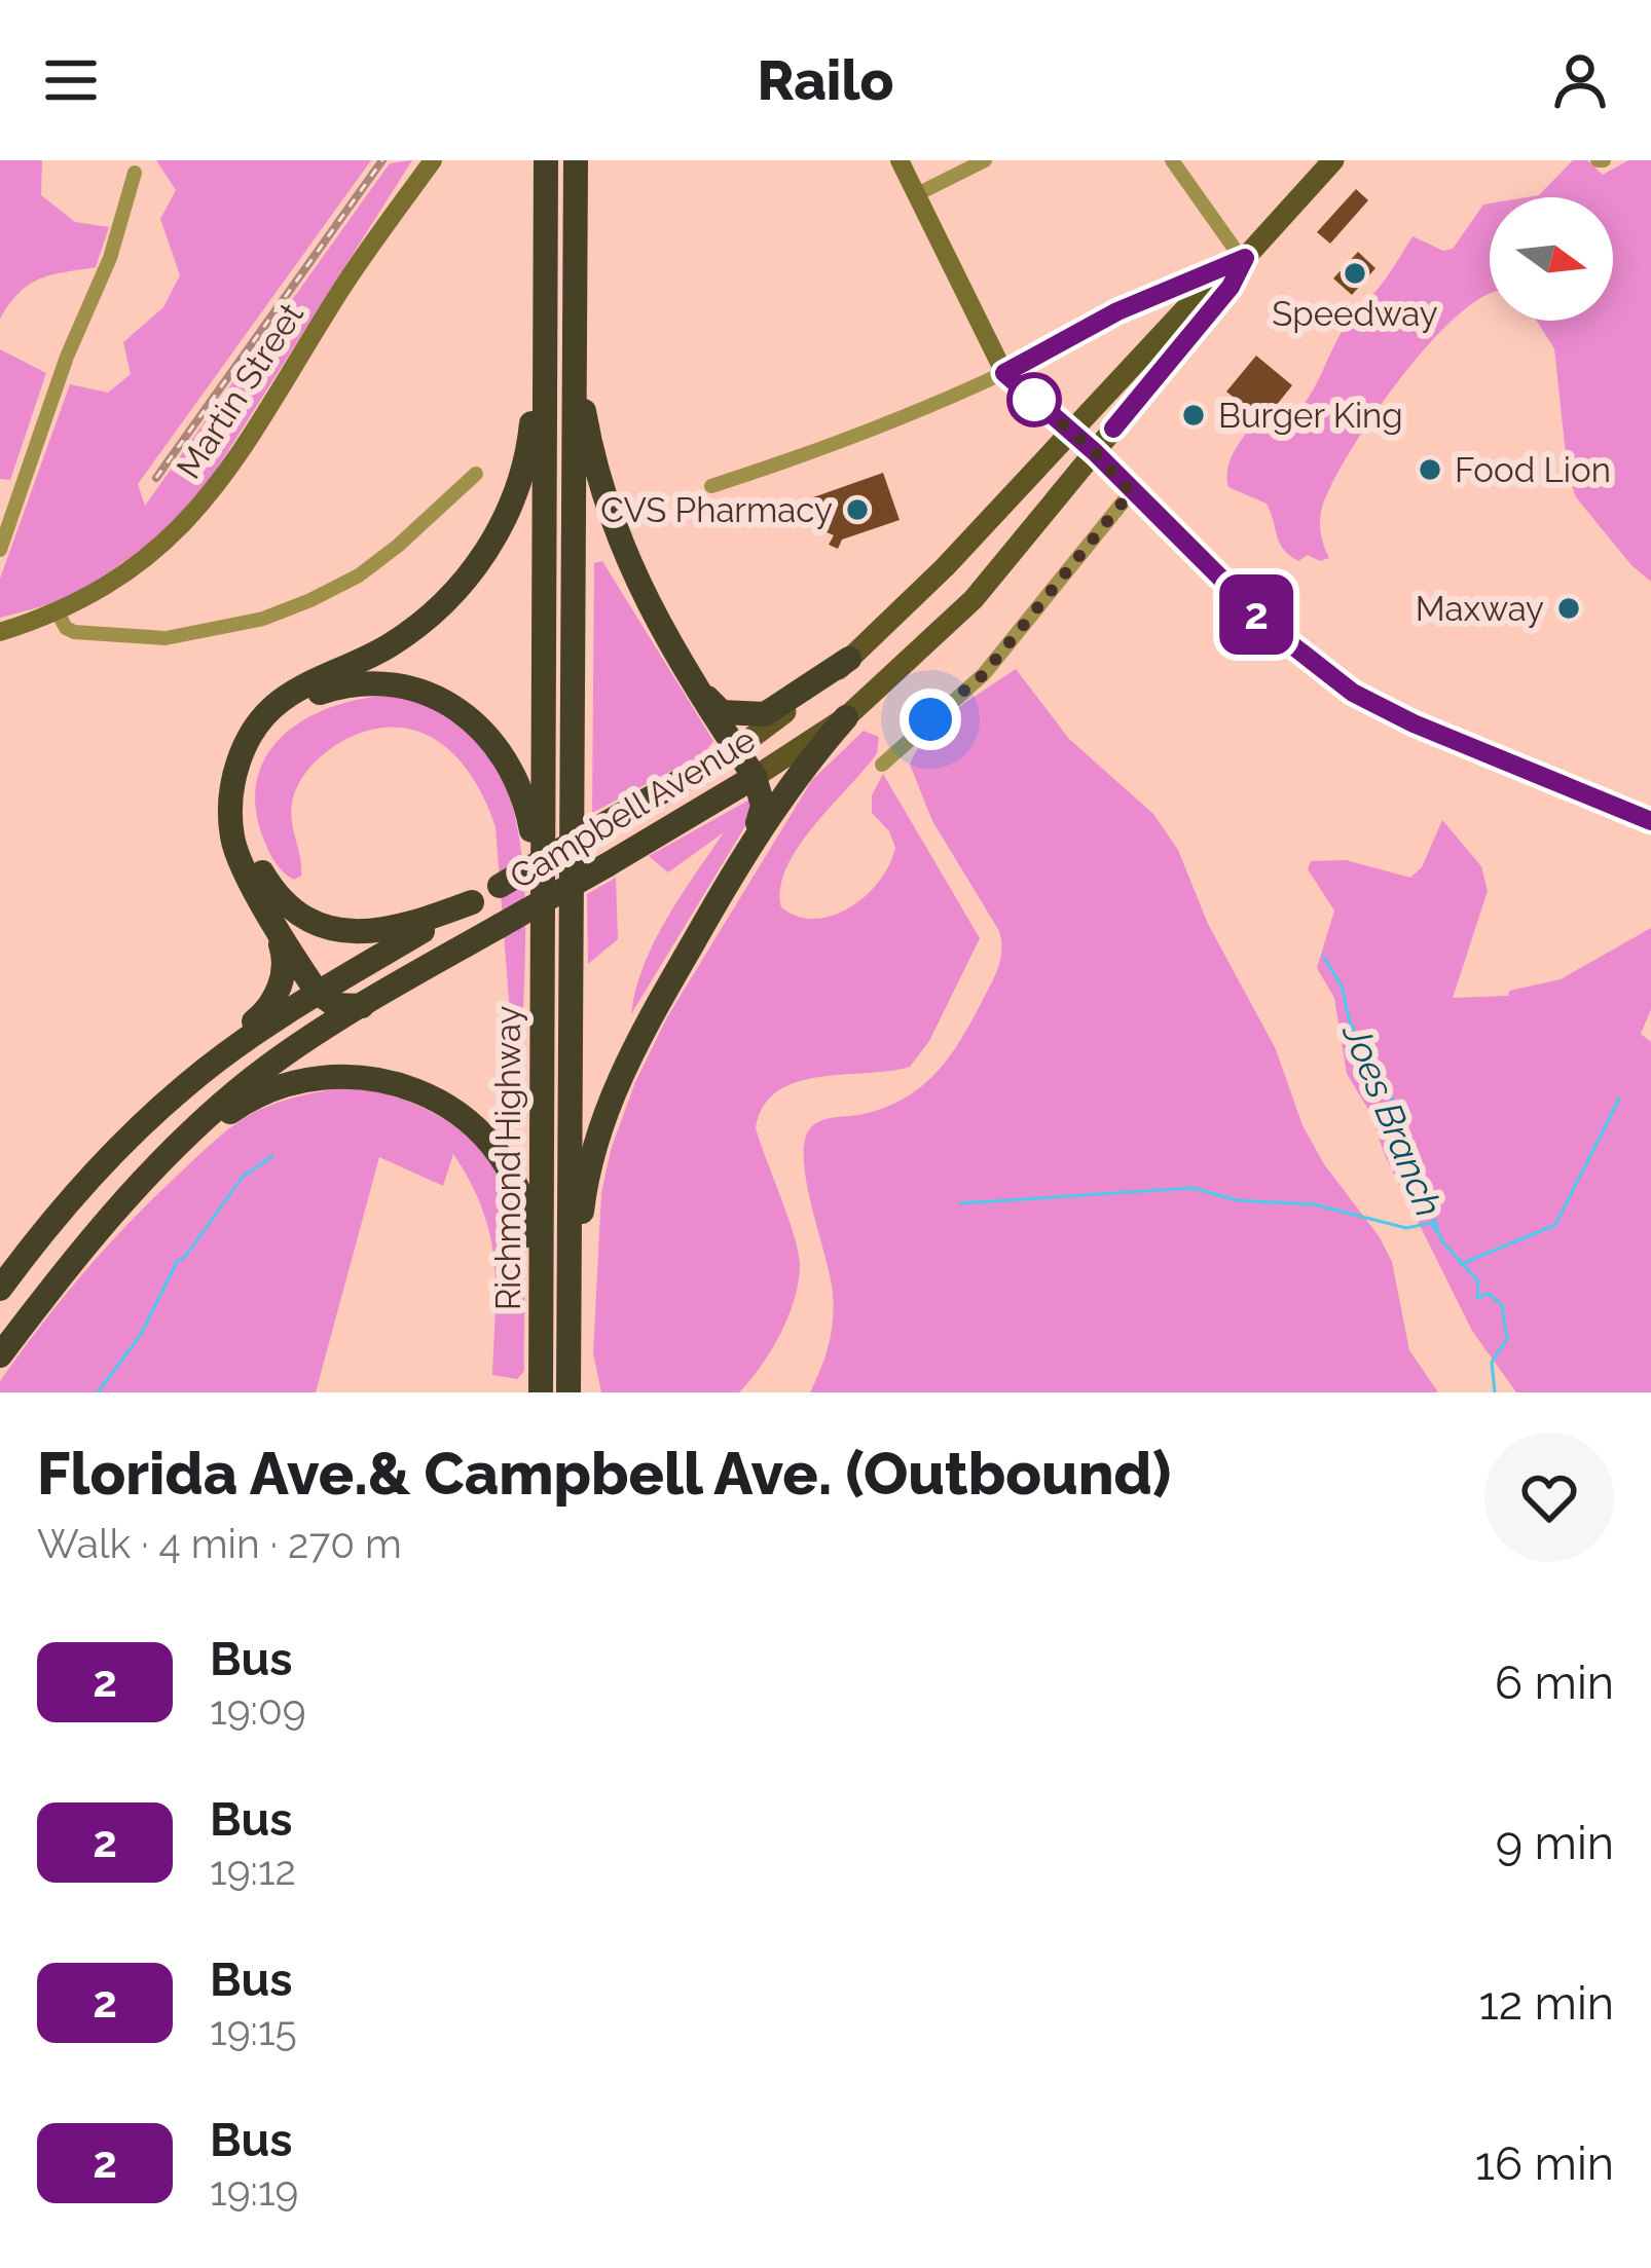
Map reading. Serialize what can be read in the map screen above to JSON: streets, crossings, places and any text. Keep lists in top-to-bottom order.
{
  "streets": {
    "highway": ["Campbell Avenue", "Richmond Highway"],
    "street": ["Martin Street"]
  },
  "water": ["Joes Branch"],
  "places": [
    "Speedway",
    "Burger King",
    "Food Lion",
    "CVS Pharmacy",
    "Maxway"
  ],
  "lines": ["bus line 2"],
  "north": "right",
  "page": {
    "header": "Railo",
    "on_map": "2",
    "heading": ["Florida Ave.& Campbell Ave. (Outbound)", "Walk · 4 min · 270 m"],
    "list": [
      {
        "mark": "2",
        "name": "Bus",
        "note": "19:09",
        "value": "6 min"
      },
      {
        "mark": "2",
        "name": "Bus",
        "note": "19:12",
        "value": "9 min"
      },
      {
        "mark": "2",
        "name": "Bus",
        "note": "19:15",
        "value": "12 min"
      },
      {
        "mark": "2",
        "name": "Bus",
        "note": "19:19",
        "value": "16 min"
      }
    ]
  }
}
